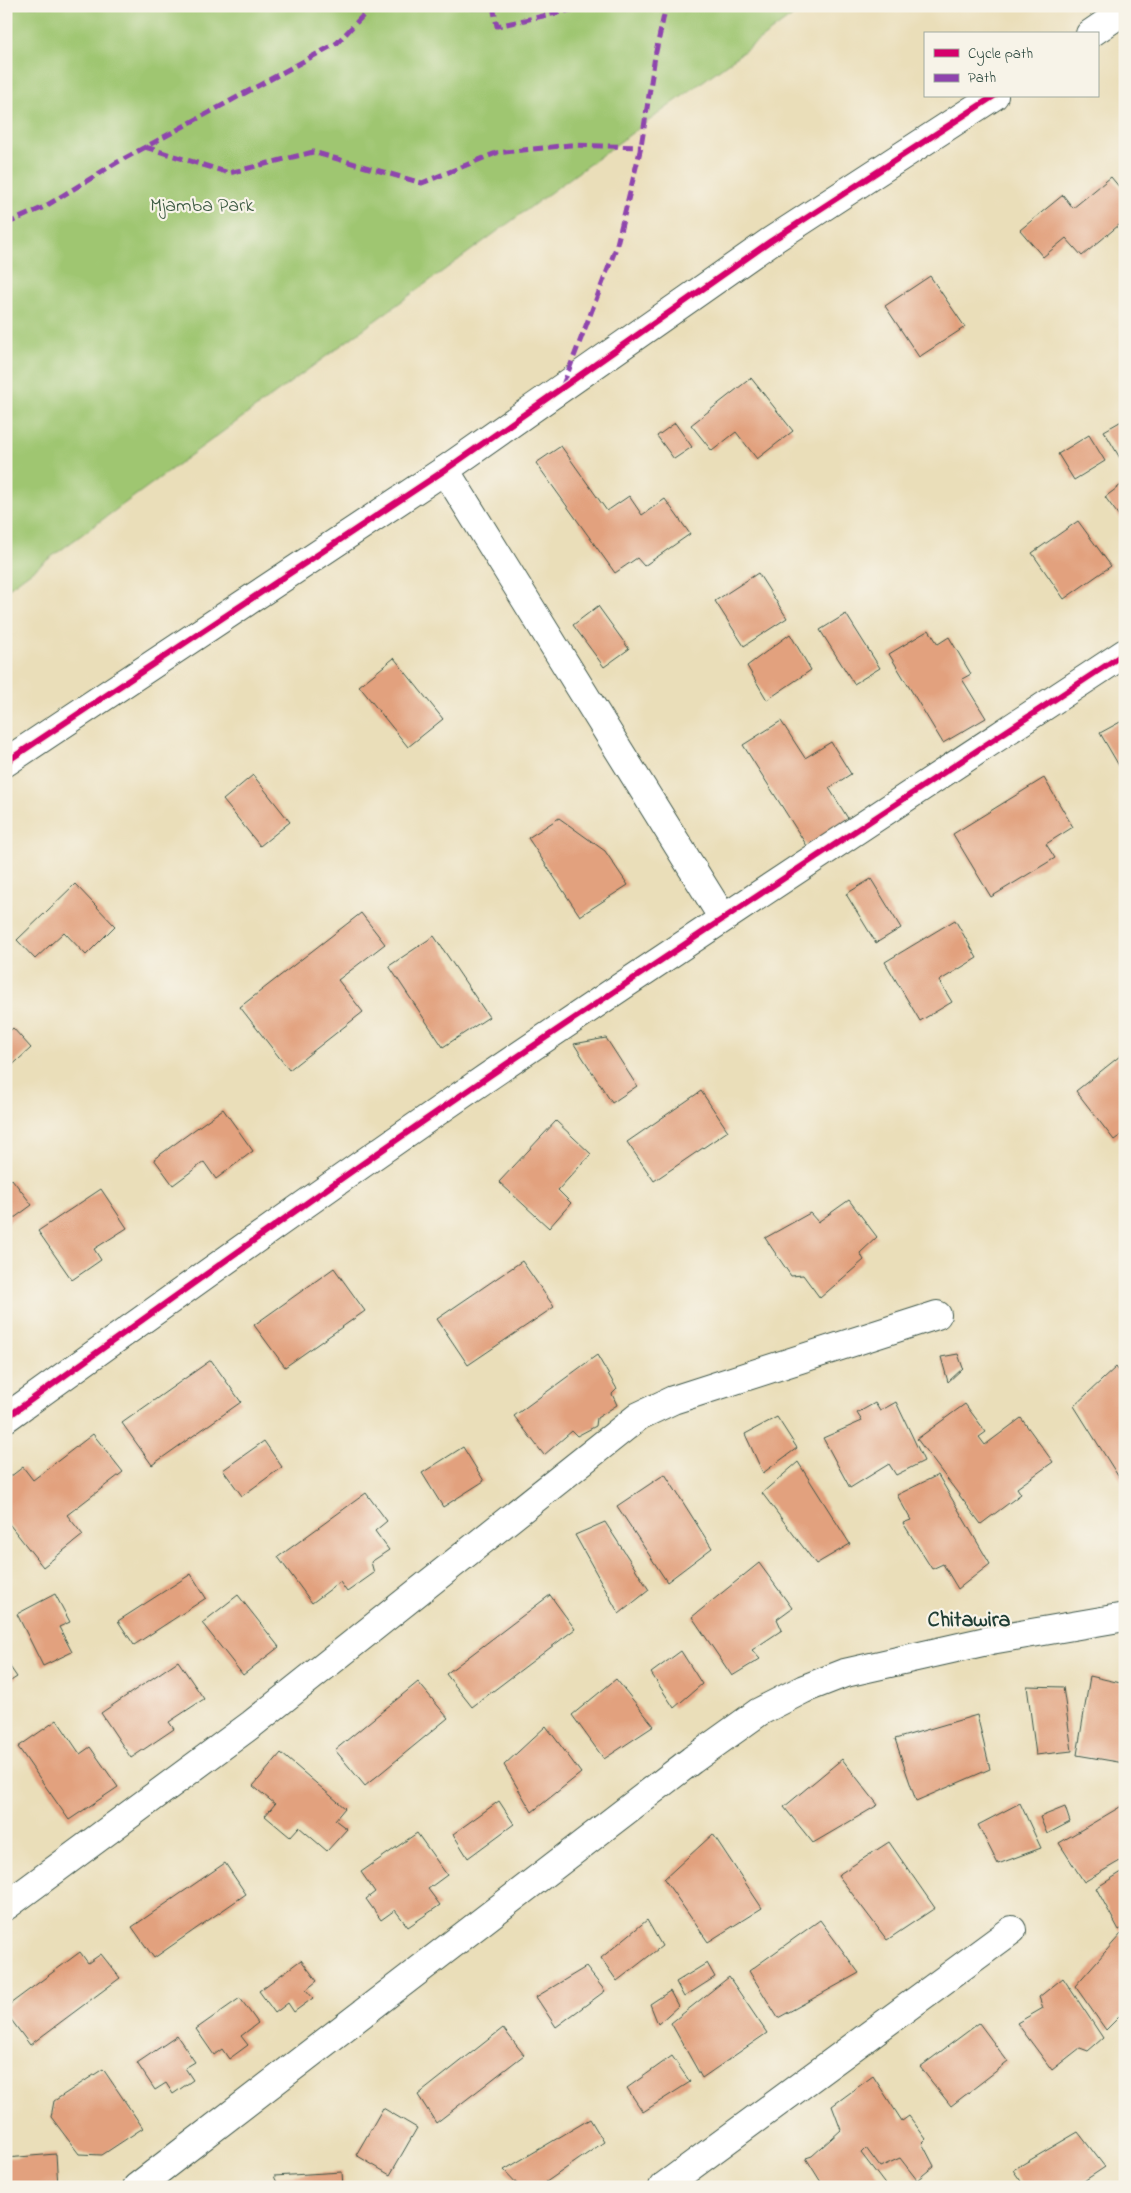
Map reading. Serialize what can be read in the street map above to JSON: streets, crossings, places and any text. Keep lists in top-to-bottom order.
{
  "districts": ["Chitawira"],
  "parks": ["Mjamba Park"],
  "legend": ["Cycle path", "Path"]
}
